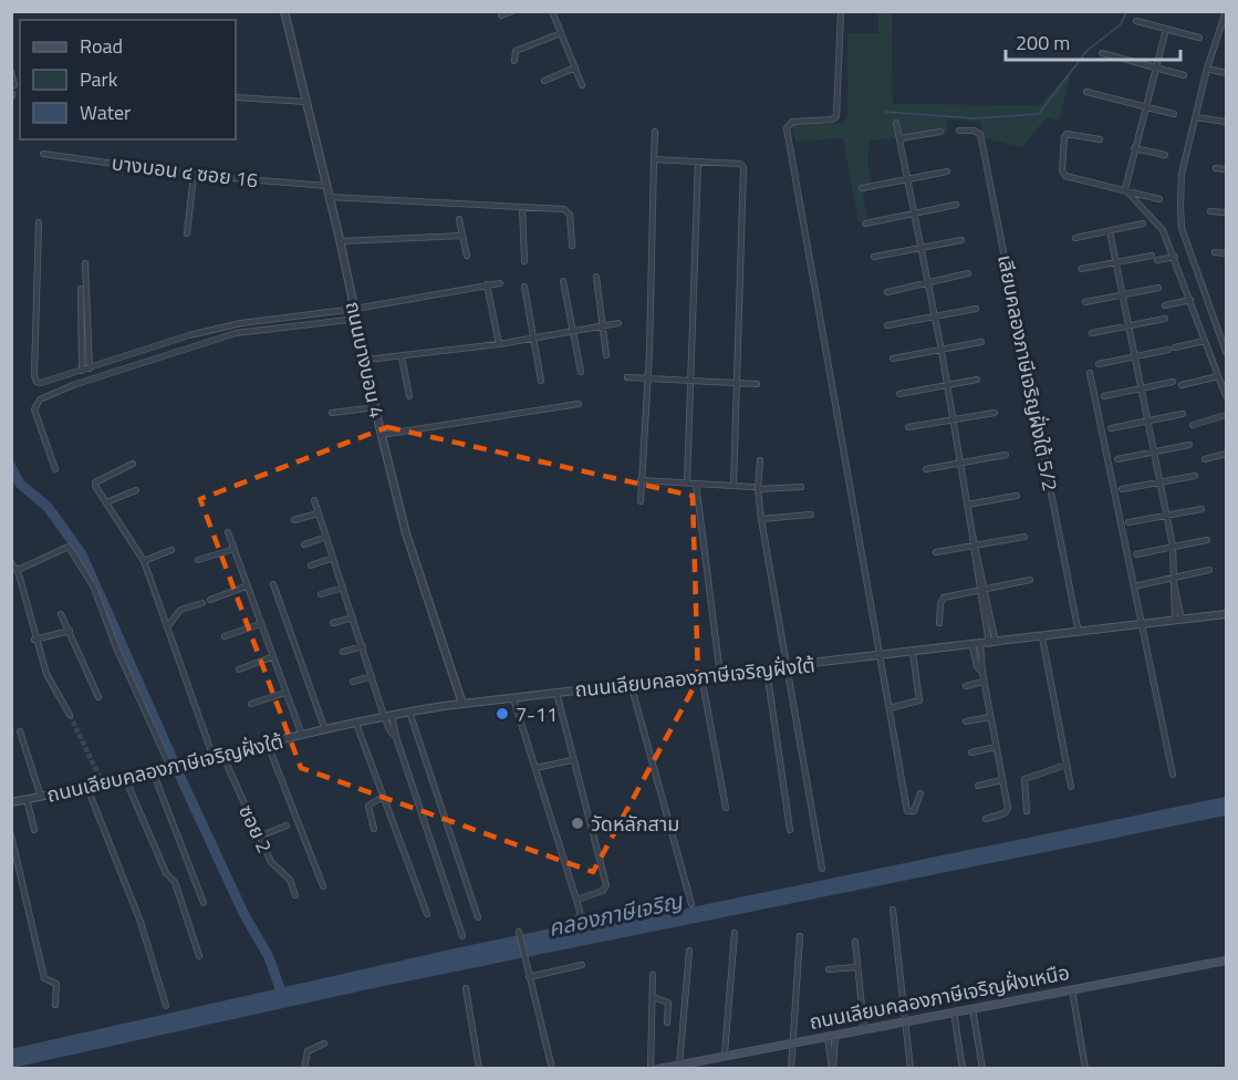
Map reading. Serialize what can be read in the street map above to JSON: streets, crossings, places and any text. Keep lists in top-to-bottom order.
{
  "streets": {
    "main road": ["ถนนเลียบคลองภาษีเจริญฝั่งเหนือ"],
    "street": [
      "บางบอน ๔ ซอย 16",
      "ถนนบางบอน 4",
      "เลียบคลองภาษีเจริญฝั่งใต้ 5/2",
      "ถนนเลียบคลองภาษีเจริญฝั่งใต้",
      "ซอย 2"
    ]
  },
  "crossings": [
    ["บางบอน ๔ ซอย 16", "ถนนบางบอน 4"],
    ["ถนนบางบอน 4", "ถนนเลียบคลองภาษีเจริญฝั่งใต้"],
    ["เลียบคลองภาษีเจริญฝั่งใต้ 5/2", "ถนนเลียบคลองภาษีเจริญฝั่งใต้"],
    ["ถนนเลียบคลองภาษีเจริญฝั่งใต้", "ซอย 2"]
  ],
  "water": ["คลองภาษีเจริญ"],
  "places": ["7-11", "วัดหลักสาม"],
  "legend": ["Road", "Park", "Water"],
  "scale_bar": "200 m"
}
